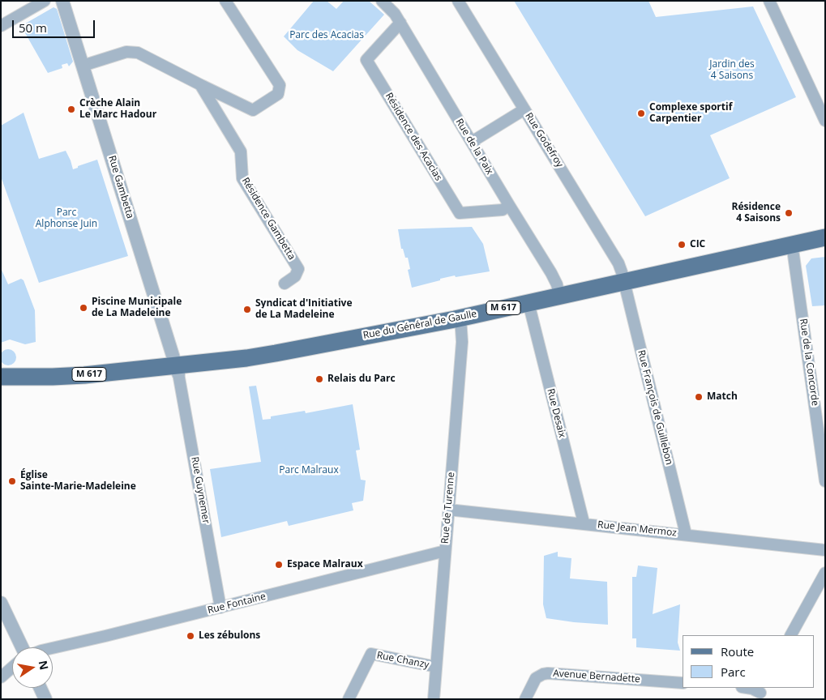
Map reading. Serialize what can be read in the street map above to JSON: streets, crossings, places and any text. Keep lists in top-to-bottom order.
{
  "streets": {
    "main road": ["M 617", "Rue du Général de Gaulle"],
    "street": [
      "Résidence des Acacias",
      "Rue Godefroy",
      "Rue de la Paix",
      "Rue Gambetta",
      "Résidence Gambetta",
      "Rue de la Concorde",
      "Rue François de Guillebon",
      "Rue Desaix",
      "Rue Guynemer",
      "Rue de Turenne",
      "Rue Jean Mermoz",
      "Rue Fontaine",
      "Rue Chanzy",
      "Avenue Bernadette"
    ]
  },
  "crossings": [
    ["Résidence des Acacias", "Rue de la Paix"],
    ["Rue Godefroy", "Rue du Général de Gaulle"],
    ["Rue Godefroy", "Rue François de Guillebon"],
    ["Rue de la Paix", "Rue du Général de Gaulle"],
    ["Rue Gambetta", "Rue du Général de Gaulle"],
    ["Rue Gambetta", "Rue Guynemer"],
    ["Rue du Général de Gaulle", "Rue de la Concorde"],
    ["Rue du Général de Gaulle", "Rue François de Guillebon"],
    ["Rue du Général de Gaulle", "Rue Desaix"],
    ["Rue du Général de Gaulle", "Rue Guynemer"],
    ["Rue du Général de Gaulle", "Rue de Turenne"],
    ["Rue François de Guillebon", "Rue Jean Mermoz"],
    ["Rue Desaix", "Rue Jean Mermoz"],
    ["Rue Guynemer", "Rue Fontaine"],
    ["Rue de Turenne", "Rue Jean Mermoz"],
    ["Rue de Turenne", "Rue Fontaine"],
    ["Rue de Turenne", "Rue Chanzy"]
  ],
  "parks": [
    "Parc des Acacias",
    "Jardin des 4 Saisons",
    "Parc Alphonse Juin",
    "Parc Malraux"
  ],
  "places": [
    "Crèche Alain Le Marc Hadour",
    "Complexe sportif Carpentier",
    "Résidence 4 Saisons",
    "CIC",
    "Piscine Municipale de La Madeleine",
    "Syndicat d'Initiative de La Madeleine",
    "Relais du Parc",
    "Match",
    "Église Sainte-Marie-Madeleine",
    "Espace Malraux",
    "Les zébulons"
  ],
  "legend": ["Route", "Parc"],
  "scale_bar": "50 m",
  "north": "right"
}
